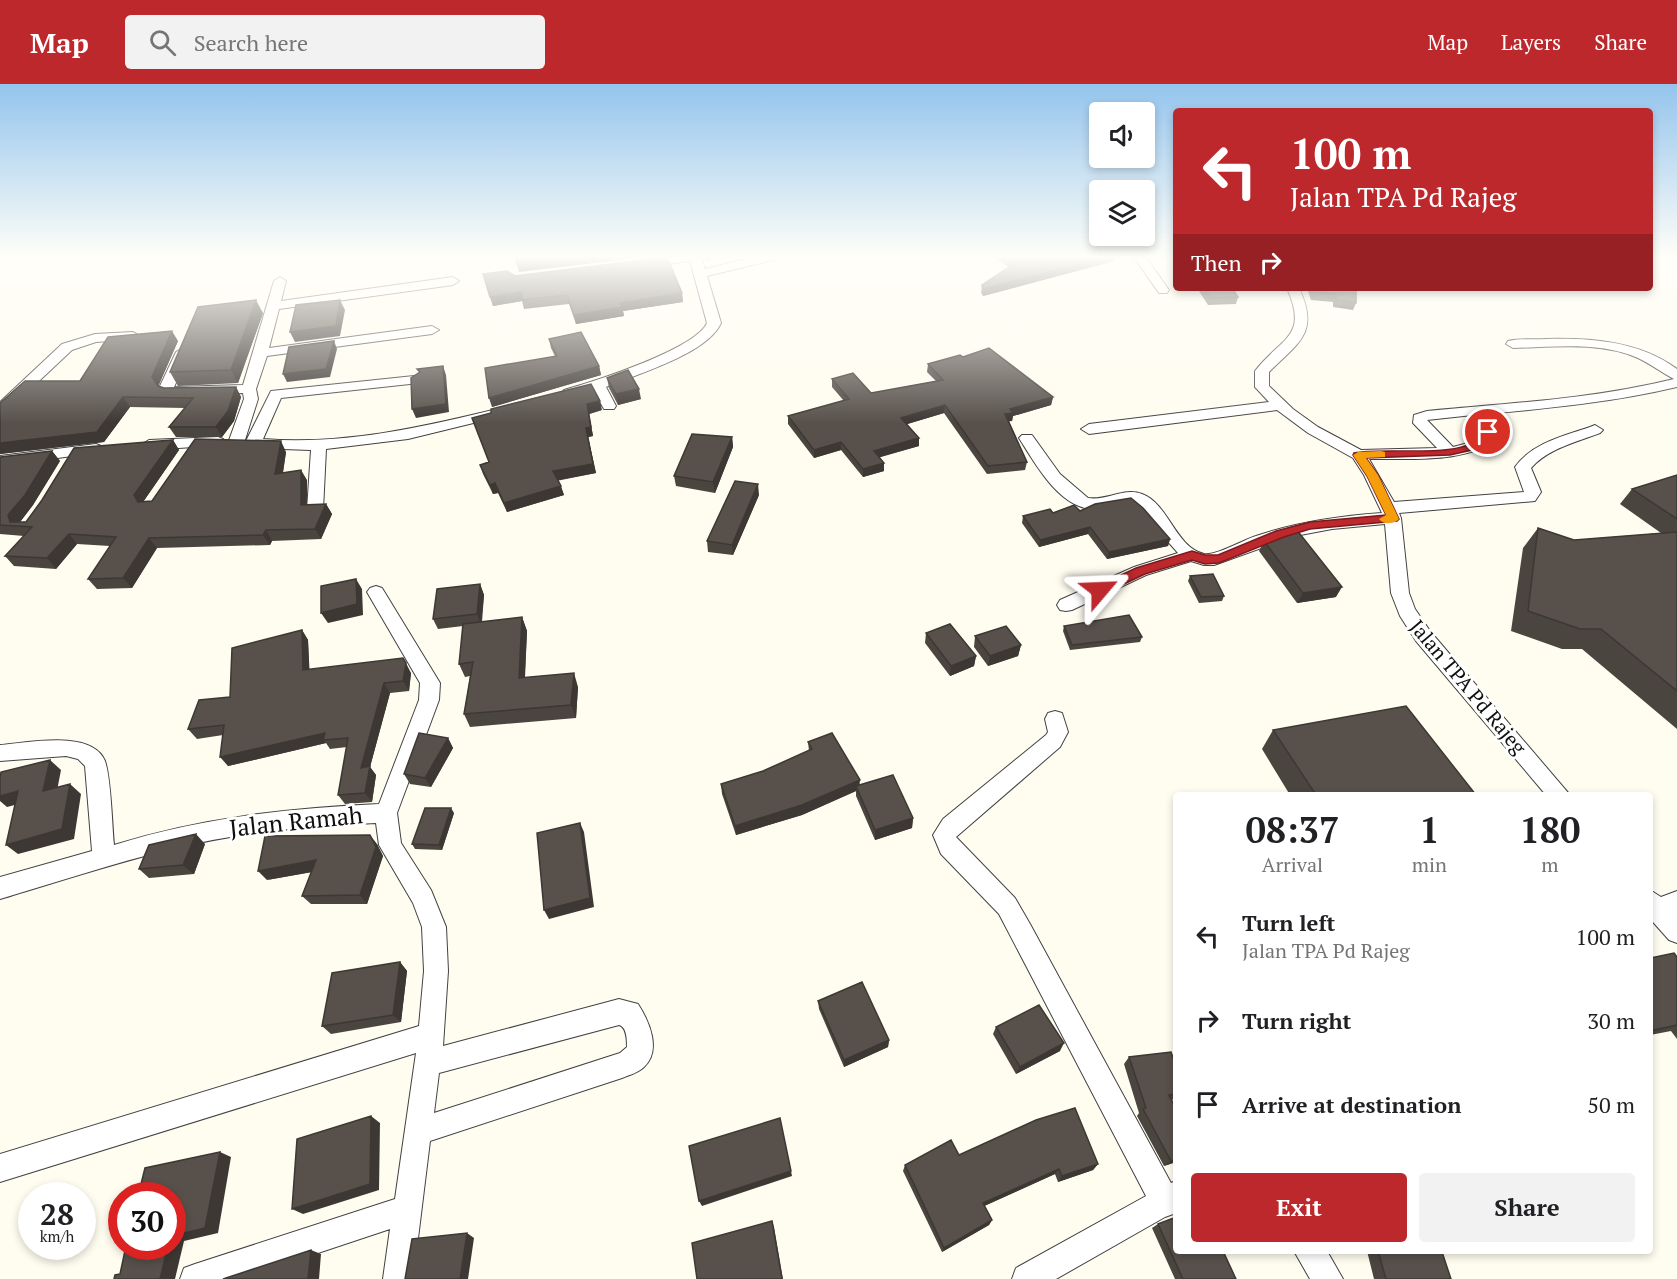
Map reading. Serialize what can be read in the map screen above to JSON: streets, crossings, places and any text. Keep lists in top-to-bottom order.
{
  "streets": {
    "street": ["Jalan TPA Pd Rajeg", "Jalan Ramah"]
  },
  "page": {
    "header": "Map",
    "search": "Search here",
    "nav": ["Map", "Layers", "Share"],
    "turn": ["100 m", "Jalan TPA Pd Rajeg"],
    "then": "Then",
    "eta": [
      "08:37",
      "Arrival",
      "1",
      "min",
      "180",
      "m"
    ],
    "list": [
      {
        "name": "Turn left",
        "note": "Jalan TPA Pd Rajeg",
        "value": "100 m"
      },
      {
        "name": "Turn right",
        "value": "30 m"
      },
      {
        "name": "Arrive at destination",
        "value": "50 m"
      }
    ],
    "buttons": ["Exit", "Share"],
    "speed": "28 km/h",
    "limit": "30"
  }
}
